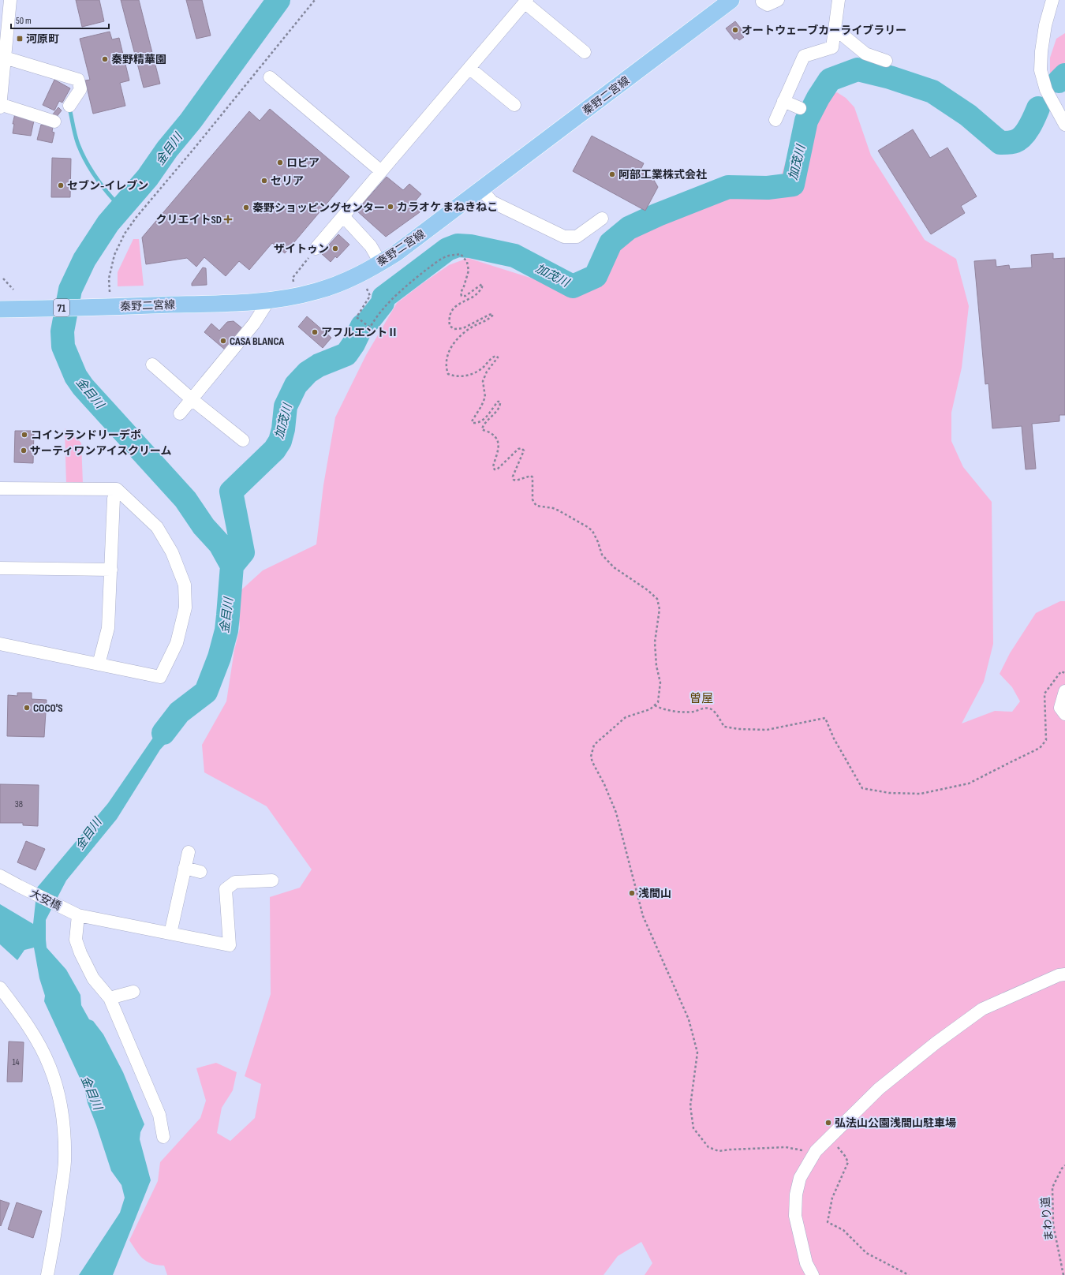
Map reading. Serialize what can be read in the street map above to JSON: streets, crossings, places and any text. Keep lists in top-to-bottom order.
{
  "streets": {
    "main road": ["秦野二宮線", "71"],
    "street": ["大安橋"],
    "path": ["まわり道"]
  },
  "districts": ["曽屋"],
  "water": ["金目川", "加茂川"],
  "places": {
    "other": [
      "オートウェーブカーライブラリー",
      "秦野精華園",
      "ロピア",
      "阿部工業株式会社",
      "セリア",
      "セブン-イレブン",
      "カラオケ まねきねこ",
      "秦野ショッピングセンター",
      "ザイトゥン",
      "アフルエントⅡ",
      "CASA BLANCA",
      "コインランドリーデポ",
      "サーティワンアイスクリーム",
      "COCO'S",
      "浅間山",
      "弘法山公園浅間山駐車場"
    ],
    "transit": ["河原町"],
    "health": ["クリエイトSD"]
  },
  "house_numbers": ["38", "14"],
  "scale_bar": "50 m"
}
